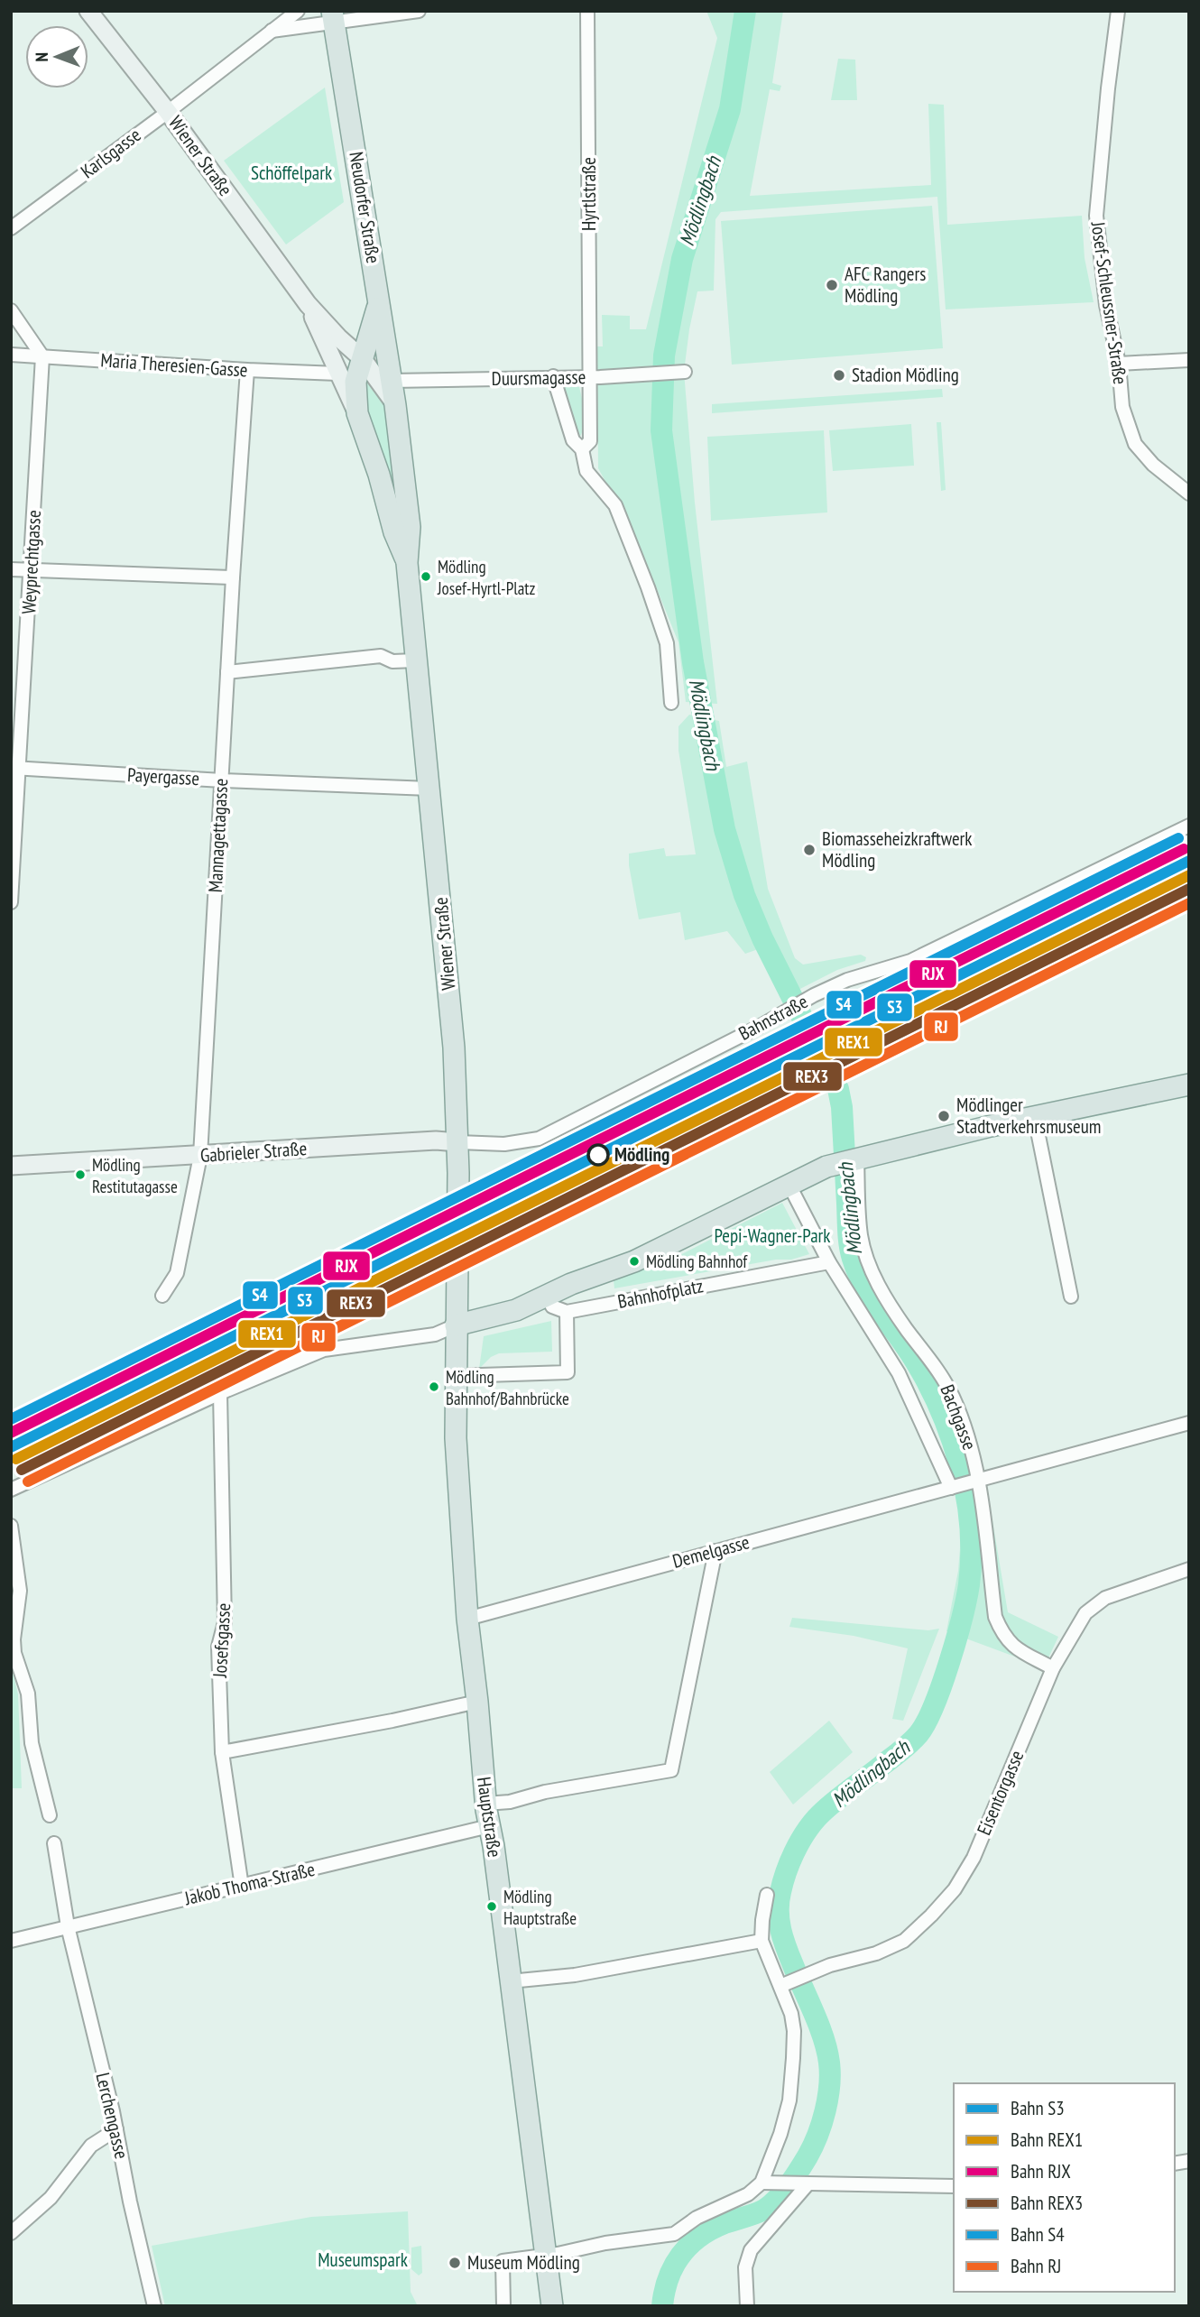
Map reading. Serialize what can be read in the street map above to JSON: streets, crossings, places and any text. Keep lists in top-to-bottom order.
{
  "streets": {
    "main road": [
      "Wiener Straße",
      "Neudorfer Straße",
      "Gabrieler Straße",
      "Bahnhofplatz",
      "Hauptstraße"
    ],
    "street": [
      "Karlsgasse",
      "Hyrtlstraße",
      "Josef-Schleussner-Straße",
      "Maria Theresien-Gasse",
      "Duursmagasse",
      "Weyprechtgasse",
      "Payergasse",
      "Mannagettagasse",
      "Bahnstraße",
      "Bachgasse",
      "Demelgasse",
      "Josefsgasse",
      "Eisentorgasse",
      "Jakob Thoma-Straße",
      "Lerchengasse"
    ]
  },
  "crossings": [
    ["Karlsgasse", "Wiener Straße"],
    ["Wiener Straße", "Neudorfer Straße"],
    ["Wiener Straße", "Maria Theresien-Gasse"],
    ["Wiener Straße", "Payergasse"],
    ["Wiener Straße", "Bahnstraße"],
    ["Wiener Straße", "Gabrieler Straße"],
    ["Wiener Straße", "Bahnhofplatz"],
    ["Wiener Straße", "Hauptstraße"],
    ["Hyrtlstraße", "Duursmagasse"],
    ["Neudorfer Straße", "Duursmagasse"],
    ["Maria Theresien-Gasse", "Weyprechtgasse"],
    ["Maria Theresien-Gasse", "Mannagettagasse"],
    ["Weyprechtgasse", "Payergasse"],
    ["Payergasse", "Mannagettagasse"],
    ["Mannagettagasse", "Gabrieler Straße"],
    ["Bahnstraße", "Gabrieler Straße"],
    ["Bahnhofplatz", "Bachgasse"],
    ["Bahnhofplatz", "Hauptstraße"],
    ["Bachgasse", "Demelgasse"],
    ["Bachgasse", "Eisentorgasse"],
    ["Demelgasse", "Hauptstraße"],
    ["Josefsgasse", "Jakob Thoma-Straße"],
    ["Hauptstraße", "Jakob Thoma-Straße"],
    ["Jakob Thoma-Straße", "Lerchengasse"]
  ],
  "water": ["Mödlingbach"],
  "parks": ["Schöffelpark", "Pepi-Wagner-Park", "Museumspark"],
  "places": [
    "AFC Rangers Mödling",
    "Stadion Mödling",
    "Mödling Josef-Hyrtl-Platz",
    "Biomasseheizkraftwerk Mödling",
    "Mödlinger Stadtverkehrsmuseum",
    "Mödling",
    "Mödling Restitutagasse",
    "Mödling Bahnhof",
    "Mödling Bahnhof/Bahnbrücke",
    "Mödling Hauptstraße",
    "Museum Mödling"
  ],
  "lines": [
    "rail line S4",
    "rail line RJX",
    "rail line S3",
    "rail line REX1",
    "rail line REX3",
    "rail line RJ"
  ],
  "legend": [
    "Bahn S3",
    "Bahn REX1",
    "Bahn RJX",
    "Bahn REX3",
    "Bahn S4",
    "Bahn RJ"
  ],
  "north": "left"
}
